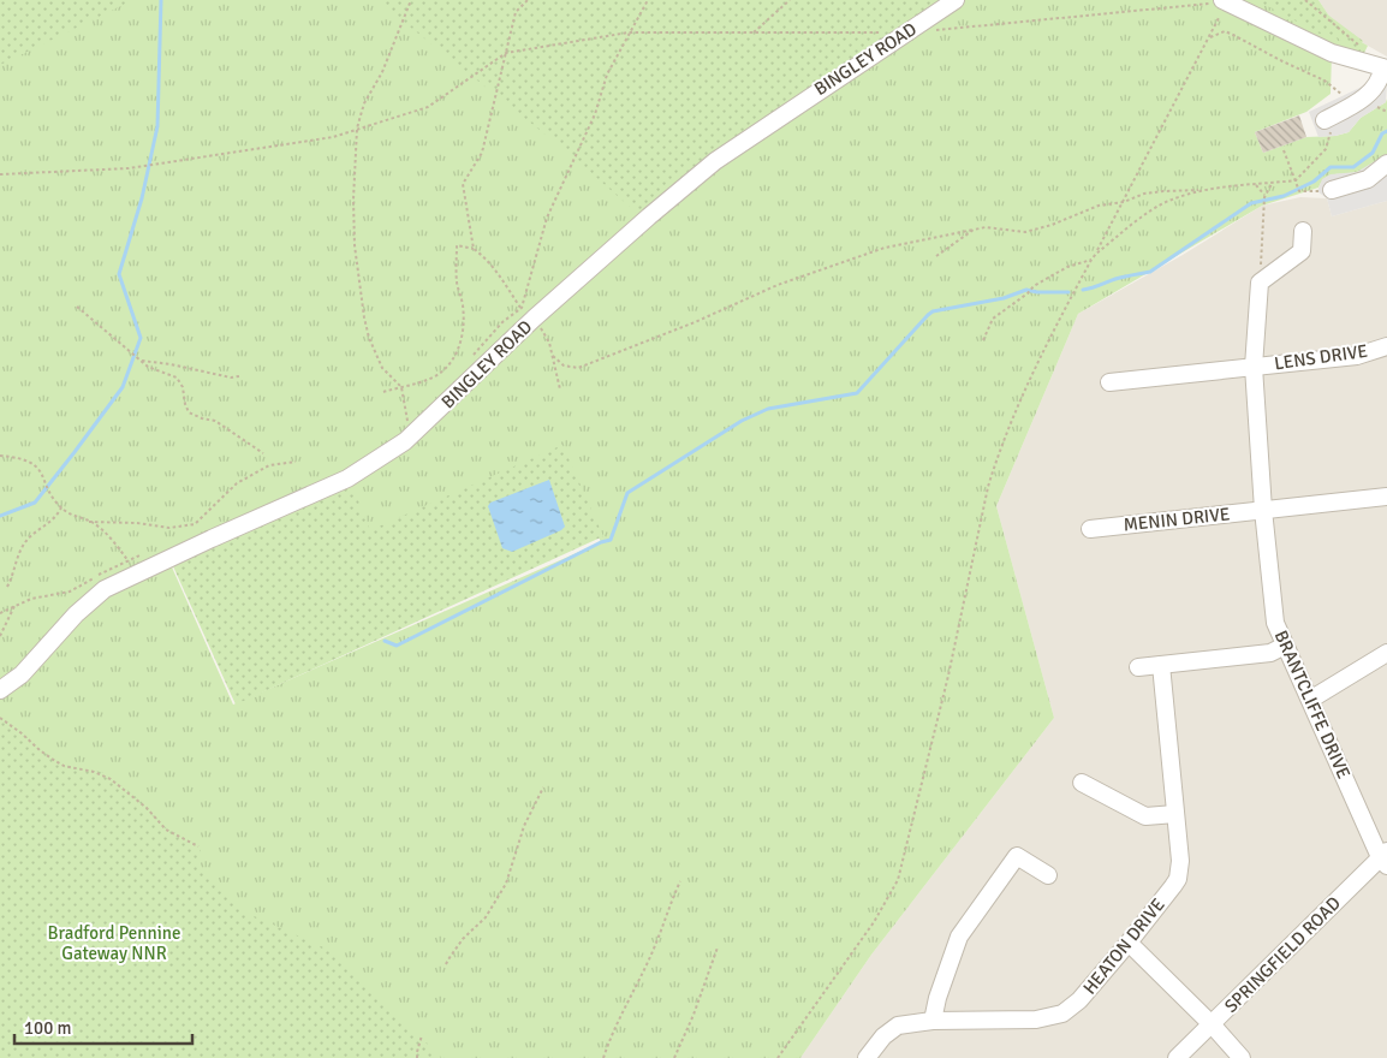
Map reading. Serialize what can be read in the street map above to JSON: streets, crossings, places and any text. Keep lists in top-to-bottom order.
{
  "streets": {
    "street": [
      "BINGLEY ROAD",
      "LENS DRIVE",
      "MENIN DRIVE",
      "BRANTCLIFFE DRIVE",
      "HEATON DRIVE",
      "SPRINGFIELD ROAD"
    ]
  },
  "crossings": [
    ["LENS DRIVE", "BRANTCLIFFE DRIVE"],
    ["MENIN DRIVE", "BRANTCLIFFE DRIVE"],
    ["BRANTCLIFFE DRIVE", "SPRINGFIELD ROAD"]
  ],
  "parks": ["Bradford Pennine Gateway NNR"],
  "scale_bar": "100 m"
}
